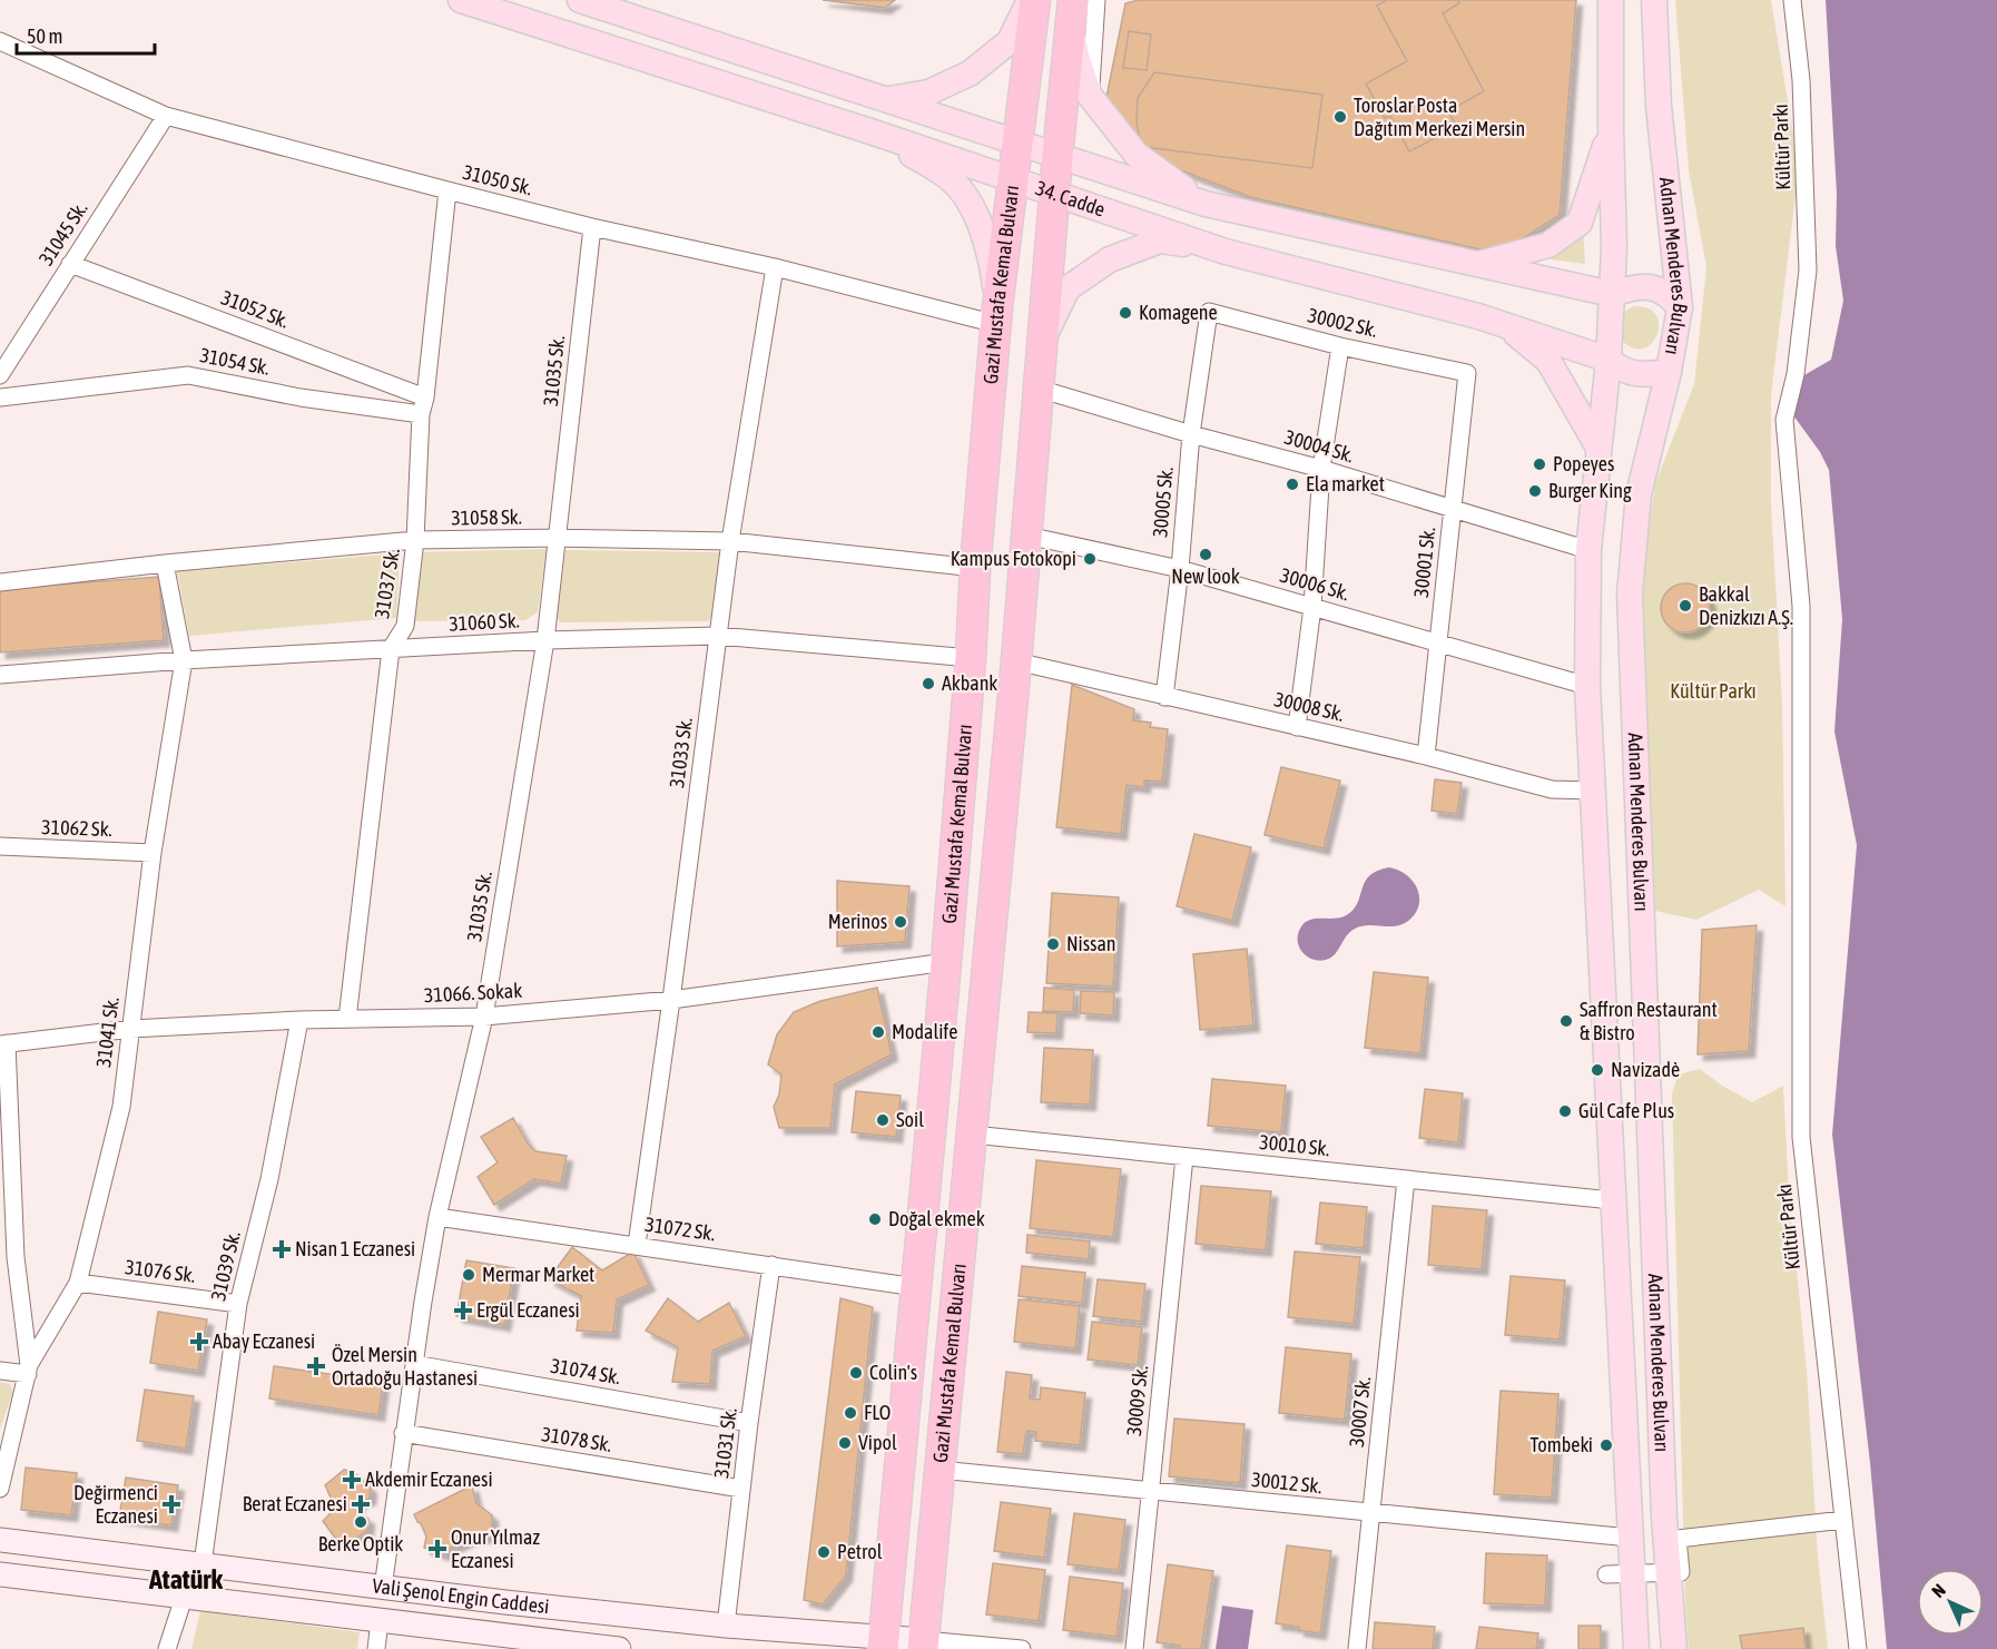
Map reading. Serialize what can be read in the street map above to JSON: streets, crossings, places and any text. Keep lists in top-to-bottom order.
{
  "streets": {
    "highway": ["Gazi Mustafa Kemal Bulvarı"],
    "main road": ["34. Cadde", "Adnan Menderes Bulvarı", "Vali Şenol Engin Caddesi"],
    "street": [
      "Kültür Parkı",
      "31050 Sk.",
      "31045 Sk.",
      "31052 Sk.",
      "30002 Sk.",
      "31054 Sk.",
      "31035 Sk.",
      "30004 Sk.",
      "30005 Sk.",
      "31058 Sk.",
      "30001 Sk.",
      "31037 Sk.",
      "30006 Sk.",
      "31060 Sk.",
      "30008 Sk.",
      "31033 Sk.",
      "31062 Sk.",
      "31066. Sokak",
      "31041 Sk.",
      "30010 Sk.",
      "31072 Sk.",
      "31039 Sk.",
      "31076 Sk.",
      "31074 Sk.",
      "30009 Sk.",
      "30007 Sk.",
      "31078 Sk.",
      "31031 Sk.",
      "30012 Sk."
    ]
  },
  "crossings": [
    ["31050 Sk.", "31045 Sk."],
    ["31050 Sk.", "Gazi Mustafa Kemal Bulvarı"],
    ["31050 Sk.", "31035 Sk."],
    ["31050 Sk.", "31037 Sk."],
    ["31050 Sk.", "31033 Sk."],
    ["34. Cadde", "Adnan Menderes Bulvarı"],
    ["34. Cadde", "Gazi Mustafa Kemal Bulvarı"],
    ["31045 Sk.", "31052 Sk."],
    ["Adnan Menderes Bulvarı", "30004 Sk."],
    ["Adnan Menderes Bulvarı", "30006 Sk."],
    ["Adnan Menderes Bulvarı", "30008 Sk."],
    ["Adnan Menderes Bulvarı", "30010 Sk."],
    ["Adnan Menderes Bulvarı", "30012 Sk."],
    ["Gazi Mustafa Kemal Bulvarı", "30004 Sk."],
    ["Gazi Mustafa Kemal Bulvarı", "31058 Sk."],
    ["Gazi Mustafa Kemal Bulvarı", "30006 Sk."],
    ["Gazi Mustafa Kemal Bulvarı", "31060 Sk."],
    ["Gazi Mustafa Kemal Bulvarı", "30008 Sk."],
    ["Gazi Mustafa Kemal Bulvarı", "31066. Sokak"],
    ["Gazi Mustafa Kemal Bulvarı", "30010 Sk."],
    ["Gazi Mustafa Kemal Bulvarı", "31072 Sk."],
    ["Gazi Mustafa Kemal Bulvarı", "30012 Sk."],
    ["Gazi Mustafa Kemal Bulvarı", "Vali Şenol Engin Caddesi"],
    ["31052 Sk.", "31054 Sk."],
    ["31052 Sk.", "31037 Sk."],
    ["30002 Sk.", "30005 Sk."],
    ["30002 Sk.", "30001 Sk."],
    ["31054 Sk.", "31037 Sk."],
    ["31035 Sk.", "31058 Sk."],
    ["31035 Sk.", "31060 Sk."],
    ["31035 Sk.", "31066. Sokak"],
    ["31035 Sk.", "31072 Sk."],
    ["31035 Sk.", "31074 Sk."],
    ["31035 Sk.", "31078 Sk."],
    ["31035 Sk.", "Vali Şenol Engin Caddesi"],
    ["30004 Sk.", "30005 Sk."],
    ["30004 Sk.", "30001 Sk."],
    ["30005 Sk.", "30006 Sk."],
    ["30005 Sk.", "30008 Sk."],
    ["31058 Sk.", "31037 Sk."],
    ["31058 Sk.", "31033 Sk."],
    ["31058 Sk.", "31041 Sk."],
    ["30001 Sk.", "30006 Sk."],
    ["30001 Sk.", "30008 Sk."],
    ["31037 Sk.", "31060 Sk."],
    ["31037 Sk.", "31066. Sokak"],
    ["31060 Sk.", "31033 Sk."],
    ["31060 Sk.", "31041 Sk."],
    ["31033 Sk.", "31066. Sokak"],
    ["31033 Sk.", "31072 Sk."],
    ["31062 Sk.", "31041 Sk."],
    ["31066. Sokak", "31041 Sk."],
    ["31066. Sokak", "31039 Sk."],
    ["31041 Sk.", "31076 Sk."],
    ["30010 Sk.", "30009 Sk."],
    ["30010 Sk.", "30007 Sk."],
    ["31072 Sk.", "31031 Sk."],
    ["31039 Sk.", "31076 Sk."],
    ["31039 Sk.", "Vali Şenol Engin Caddesi"],
    ["31074 Sk.", "31031 Sk."],
    ["30009 Sk.", "30012 Sk."],
    ["30007 Sk.", "30012 Sk."],
    ["31078 Sk.", "31031 Sk."],
    ["31031 Sk.", "Vali Şenol Engin Caddesi"]
  ],
  "districts": ["Atatürk"],
  "parks": ["Kültür Parkı"],
  "places": {
    "other": [
      "Toroslar Posta Dağıtım Merkezi Mersin",
      "Komagene",
      "Popeyes",
      "Ela market",
      "Burger King",
      "New look",
      "Kampus Fotokopi",
      "Bakkal Denizkızı A.Ş.",
      "Akbank",
      "Merinos",
      "Nissan",
      "Saffron Restaurant & Bistro",
      "Modalife",
      "Navizadè",
      "Gül Cafe Plus",
      "Soil",
      "Doğal ekmek",
      "Mermar Market",
      "Colin's",
      "FLO",
      "Vipol",
      "Tombeki",
      "Berke Optik",
      "Petrol"
    ],
    "health": [
      "Nisan 1 Eczanesi",
      "Ergül Eczanesi",
      "Abay Eczanesi",
      "Özel Mersin Ortadoğu Hastanesi",
      "Akdemir Eczanesi",
      "Değirmenci Eczanesi",
      "Berat Eczanesi",
      "Onur Yılmaz Eczanesi"
    ]
  },
  "scale_bar": "50 m",
  "north": "top left"
}
